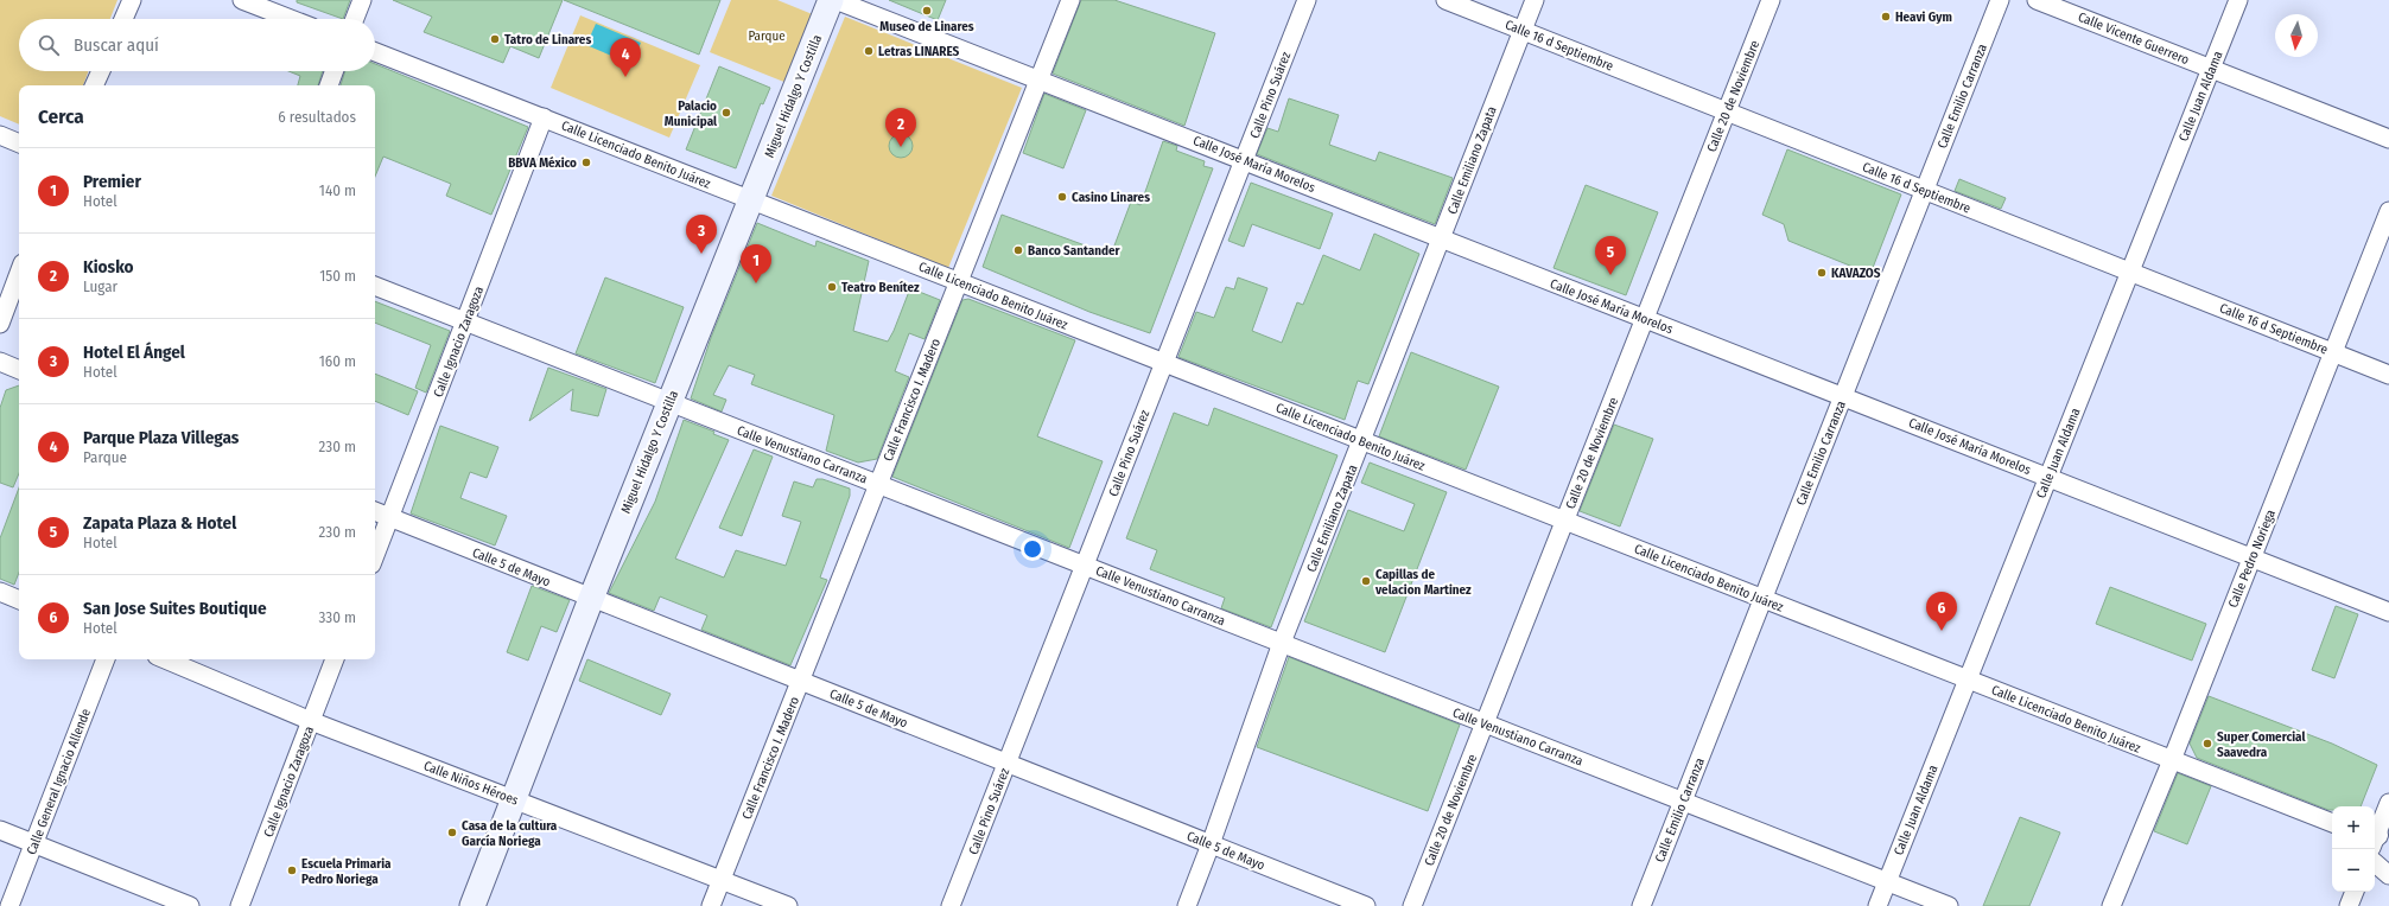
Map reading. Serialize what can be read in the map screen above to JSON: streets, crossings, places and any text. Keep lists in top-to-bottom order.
{
  "streets": {
    "main road": ["Miguel Hidalgo Y Costilla"],
    "street": [
      "Calle Vicente Guerrero",
      "Calle 16 d Septiembre",
      "Calle Pino Suárez",
      "Calle 20 de Noviembre",
      "Calle Emilio Carranza",
      "Calle Juan Aldama",
      "Calle Licenciado Benito Juárez",
      "Calle Emiliano Zapata",
      "Calle José María Morelos",
      "Calle Ignacio Zaragoza",
      "Calle Francisco I. Madero",
      "Calle Venustiano Carranza",
      "Calle Pedro Noriega",
      "Calle 5 de Mayo",
      "Calle General Ignacio Allende",
      "Calle Niños Héroes"
    ]
  },
  "crossings": [
    ["Calle Vicente Guerrero", "Calle Juan Aldama"],
    ["Calle 16 d Septiembre", "Calle 20 de Noviembre"],
    ["Calle 16 d Septiembre", "Calle Emilio Carranza"],
    ["Calle 16 d Septiembre", "Calle Juan Aldama"],
    ["Calle 16 d Septiembre", "Calle Emiliano Zapata"],
    ["Calle 16 d Septiembre", "Calle Pedro Noriega"],
    ["Calle Pino Suárez", "Calle Licenciado Benito Juárez"],
    ["Calle Pino Suárez", "Calle José María Morelos"],
    ["Calle Pino Suárez", "Calle Venustiano Carranza"],
    ["Calle Pino Suárez", "Calle 5 de Mayo"],
    ["Miguel Hidalgo Y Costilla", "Calle Licenciado Benito Juárez"],
    ["Miguel Hidalgo Y Costilla", "Calle Venustiano Carranza"],
    ["Miguel Hidalgo Y Costilla", "Calle 5 de Mayo"],
    ["Miguel Hidalgo Y Costilla", "Calle Niños Héroes"],
    ["Calle 20 de Noviembre", "Calle Licenciado Benito Juárez"],
    ["Calle 20 de Noviembre", "Calle José María Morelos"],
    ["Calle 20 de Noviembre", "Calle Venustiano Carranza"],
    ["Calle Emilio Carranza", "Calle Licenciado Benito Juárez"],
    ["Calle Emilio Carranza", "Calle José María Morelos"],
    ["Calle Emilio Carranza", "Calle Venustiano Carranza"],
    ["Calle Juan Aldama", "Calle Licenciado Benito Juárez"],
    ["Calle Juan Aldama", "Calle José María Morelos"],
    ["Calle Juan Aldama", "Calle Venustiano Carranza"],
    ["Calle Licenciado Benito Juárez", "Calle Emiliano Zapata"],
    ["Calle Licenciado Benito Juárez", "Calle Ignacio Zaragoza"],
    ["Calle Licenciado Benito Juárez", "Calle Francisco I. Madero"],
    ["Calle Licenciado Benito Juárez", "Calle Pedro Noriega"],
    ["Calle Emiliano Zapata", "Calle José María Morelos"],
    ["Calle Emiliano Zapata", "Calle Venustiano Carranza"],
    ["Calle Emiliano Zapata", "Calle 5 de Mayo"],
    ["Calle José María Morelos", "Calle Francisco I. Madero"],
    ["Calle José María Morelos", "Calle Pedro Noriega"],
    ["Calle Ignacio Zaragoza", "Calle Venustiano Carranza"],
    ["Calle Ignacio Zaragoza", "Calle 5 de Mayo"],
    ["Calle Ignacio Zaragoza", "Calle Niños Héroes"],
    ["Calle Francisco I. Madero", "Calle Venustiano Carranza"],
    ["Calle Francisco I. Madero", "Calle 5 de Mayo"],
    ["Calle Francisco I. Madero", "Calle Niños Héroes"]
  ],
  "parks": ["Parque"],
  "places": [
    "Museo de Linares",
    "Heavi Gym",
    "Tatro de Linares",
    "Letras LINARES",
    "Palacio Municipal",
    "BBVA México",
    "Casino Linares",
    "Banco Santander",
    "KAVAZOS",
    "Teatro Benítez",
    "Capillas de velacion Martinez",
    "Super Comercial Saavedra",
    "Casa de la cultura García Noriega",
    "Escuela Primaria Pedro Noriega"
  ],
  "north": "bottom",
  "page": {
    "search": "Buscar aquí",
    "pins": [
      "4",
      "2",
      "3",
      "5",
      "1",
      "6"
    ],
    "heading": ["Cerca", "6 resultados"],
    "list": [
      {
        "mark": "1",
        "name": "Premier",
        "note": "Hotel",
        "value": "140 m"
      },
      {
        "mark": "2",
        "name": "Kiosko",
        "note": "Lugar",
        "value": "150 m"
      },
      {
        "mark": "3",
        "name": "Hotel El Ángel",
        "note": "Hotel",
        "value": "160 m"
      },
      {
        "mark": "4",
        "name": "Parque Plaza Villegas",
        "note": "Parque",
        "value": "230 m"
      },
      {
        "mark": "5",
        "name": "Zapata Plaza & Hotel",
        "note": "Hotel",
        "value": "230 m"
      },
      {
        "mark": "6",
        "name": "San Jose Suites Boutique",
        "note": "Hotel",
        "value": "330 m"
      }
    ],
    "map_buttons": ["+", "−"]
  }
}
